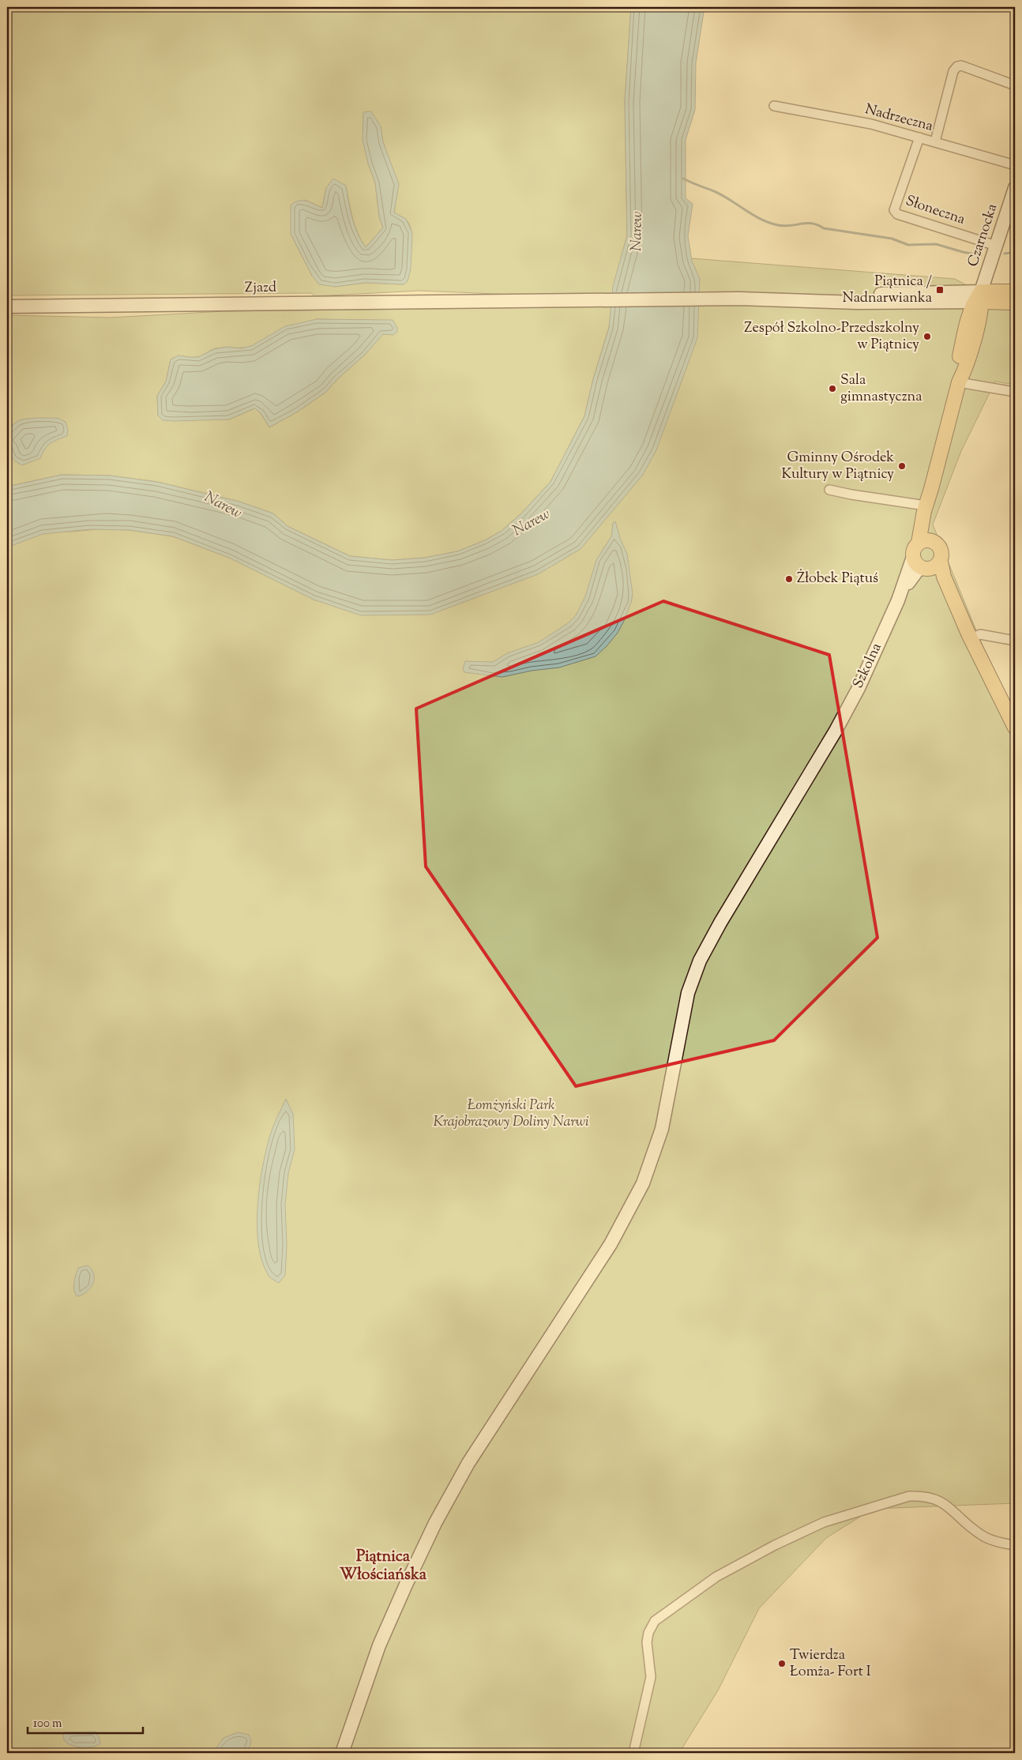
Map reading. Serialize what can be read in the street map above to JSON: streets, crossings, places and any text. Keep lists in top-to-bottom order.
{
  "streets": {
    "street": [
      "Nadrzeczna",
      "Słoneczna",
      "Czarnocka",
      "Zjazd",
      "Szkolna"
    ]
  },
  "crossings": [
    ["Nadrzeczna", "Słoneczna"],
    ["Słoneczna", "Czarnocka"]
  ],
  "districts": ["Piątnica Włościańska"],
  "water": ["Narew"],
  "parks": ["Łomżyński Park Krajobrazowy Doliny Narwi"],
  "places": {
    "transit": ["Piątnica / Nadnarwianka"],
    "other": [
      "Zespół Szkolno-Przedszkolny w Piątnicy",
      "Sala gimnastyczna",
      "Gminny Ośrodek Kultury w Piątnicy",
      "Żłobek Piątuś",
      "Twierdza Łomża- Fort I"
    ]
  },
  "scale_bar": "100 m"
}
